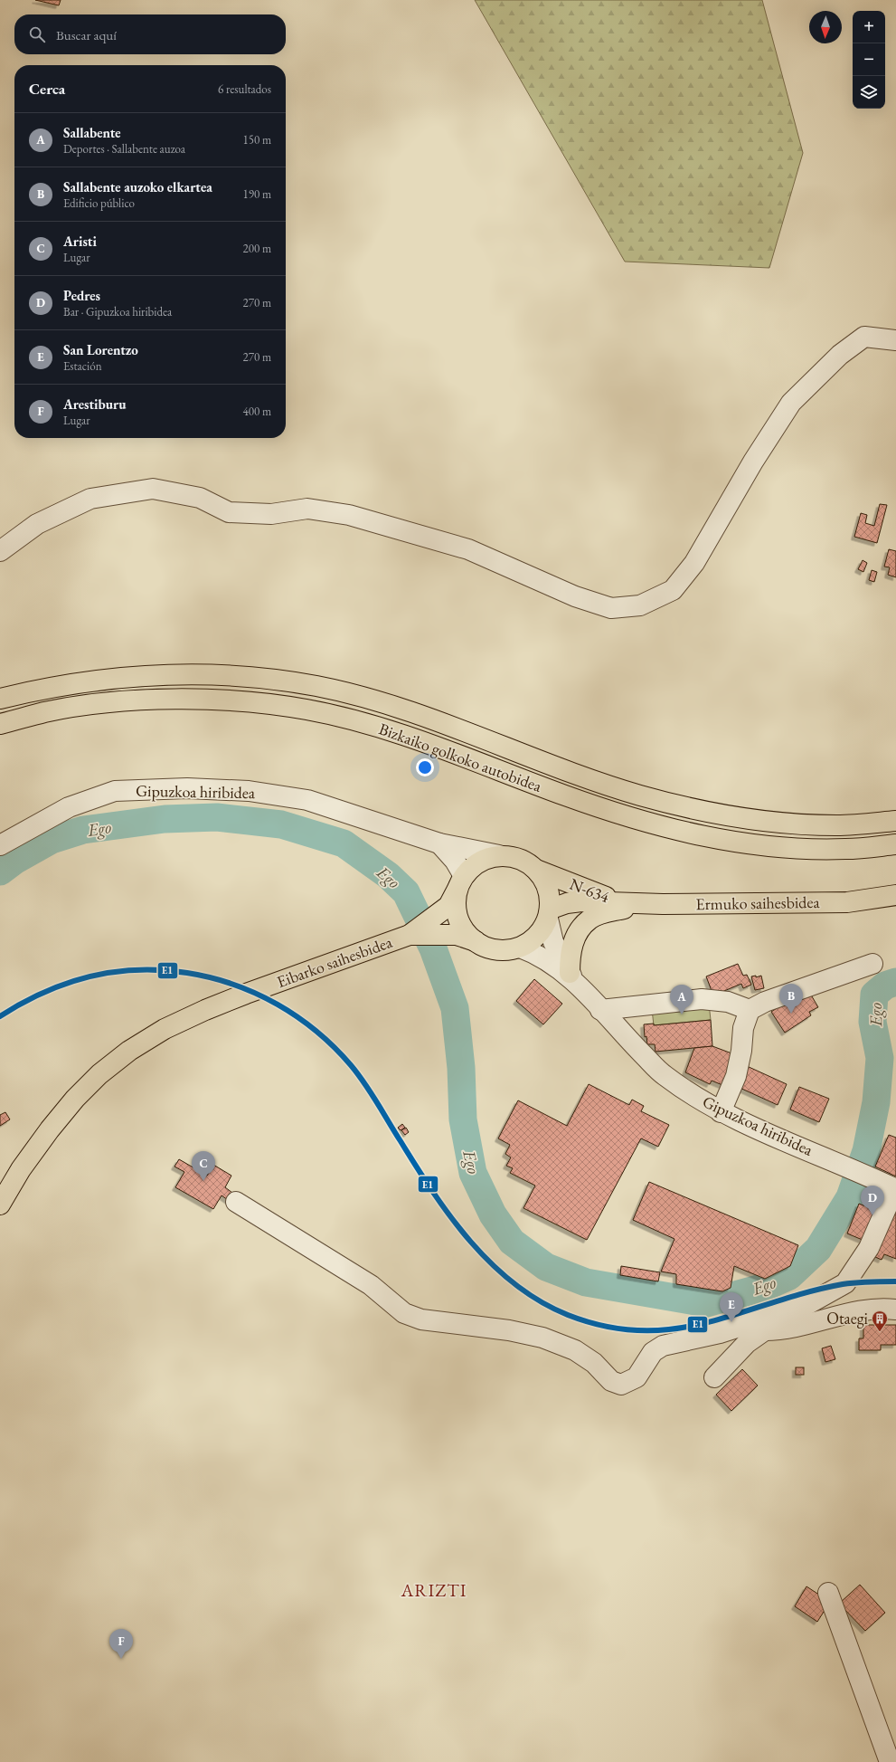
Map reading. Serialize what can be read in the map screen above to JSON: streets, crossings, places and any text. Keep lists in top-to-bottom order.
{
  "streets": {
    "highway": [
      "Bizkaiko golkoko autobidea",
      "N-634",
      "Ermuko saihesbidea",
      "Eibarko saihesbidea"
    ],
    "street": ["Gipuzkoa hiribidea"]
  },
  "crossings": [
    ["Gipuzkoa hiribidea", "N-634"],
    ["Gipuzkoa hiribidea", "Eibarko saihesbidea"],
    ["N-634", "Ermuko saihesbidea"],
    ["N-634", "Eibarko saihesbidea"]
  ],
  "districts": ["ARIZTI"],
  "water": ["Ego"],
  "places": {
    "building": ["Otaegi"]
  },
  "lines": ["transit line E1"],
  "north": "bottom",
  "page": {
    "map_buttons": ["+", "−"],
    "search": "Buscar aquí",
    "heading": ["Cerca", "6 resultados"],
    "list": [
      {
        "mark": "A",
        "name": "Sallabente",
        "note": "Deportes · Sallabente auzoa",
        "value": "150 m"
      },
      {
        "mark": "B",
        "name": "Sallabente auzoko elkartea",
        "note": "Edificio público",
        "value": "190 m"
      },
      {
        "mark": "C",
        "name": "Aristi",
        "note": "Lugar",
        "value": "200 m"
      },
      {
        "mark": "D",
        "name": "Pedres",
        "note": "Bar · Gipuzkoa hiribidea",
        "value": "270 m"
      },
      {
        "mark": "E",
        "name": "San Lorentzo",
        "note": "Estación",
        "value": "270 m"
      },
      {
        "mark": "F",
        "name": "Arestiburu",
        "note": "Lugar",
        "value": "400 m"
      }
    ],
    "pins": [
      "B",
      "A",
      "C",
      "D",
      "E",
      "F"
    ]
  }
}
